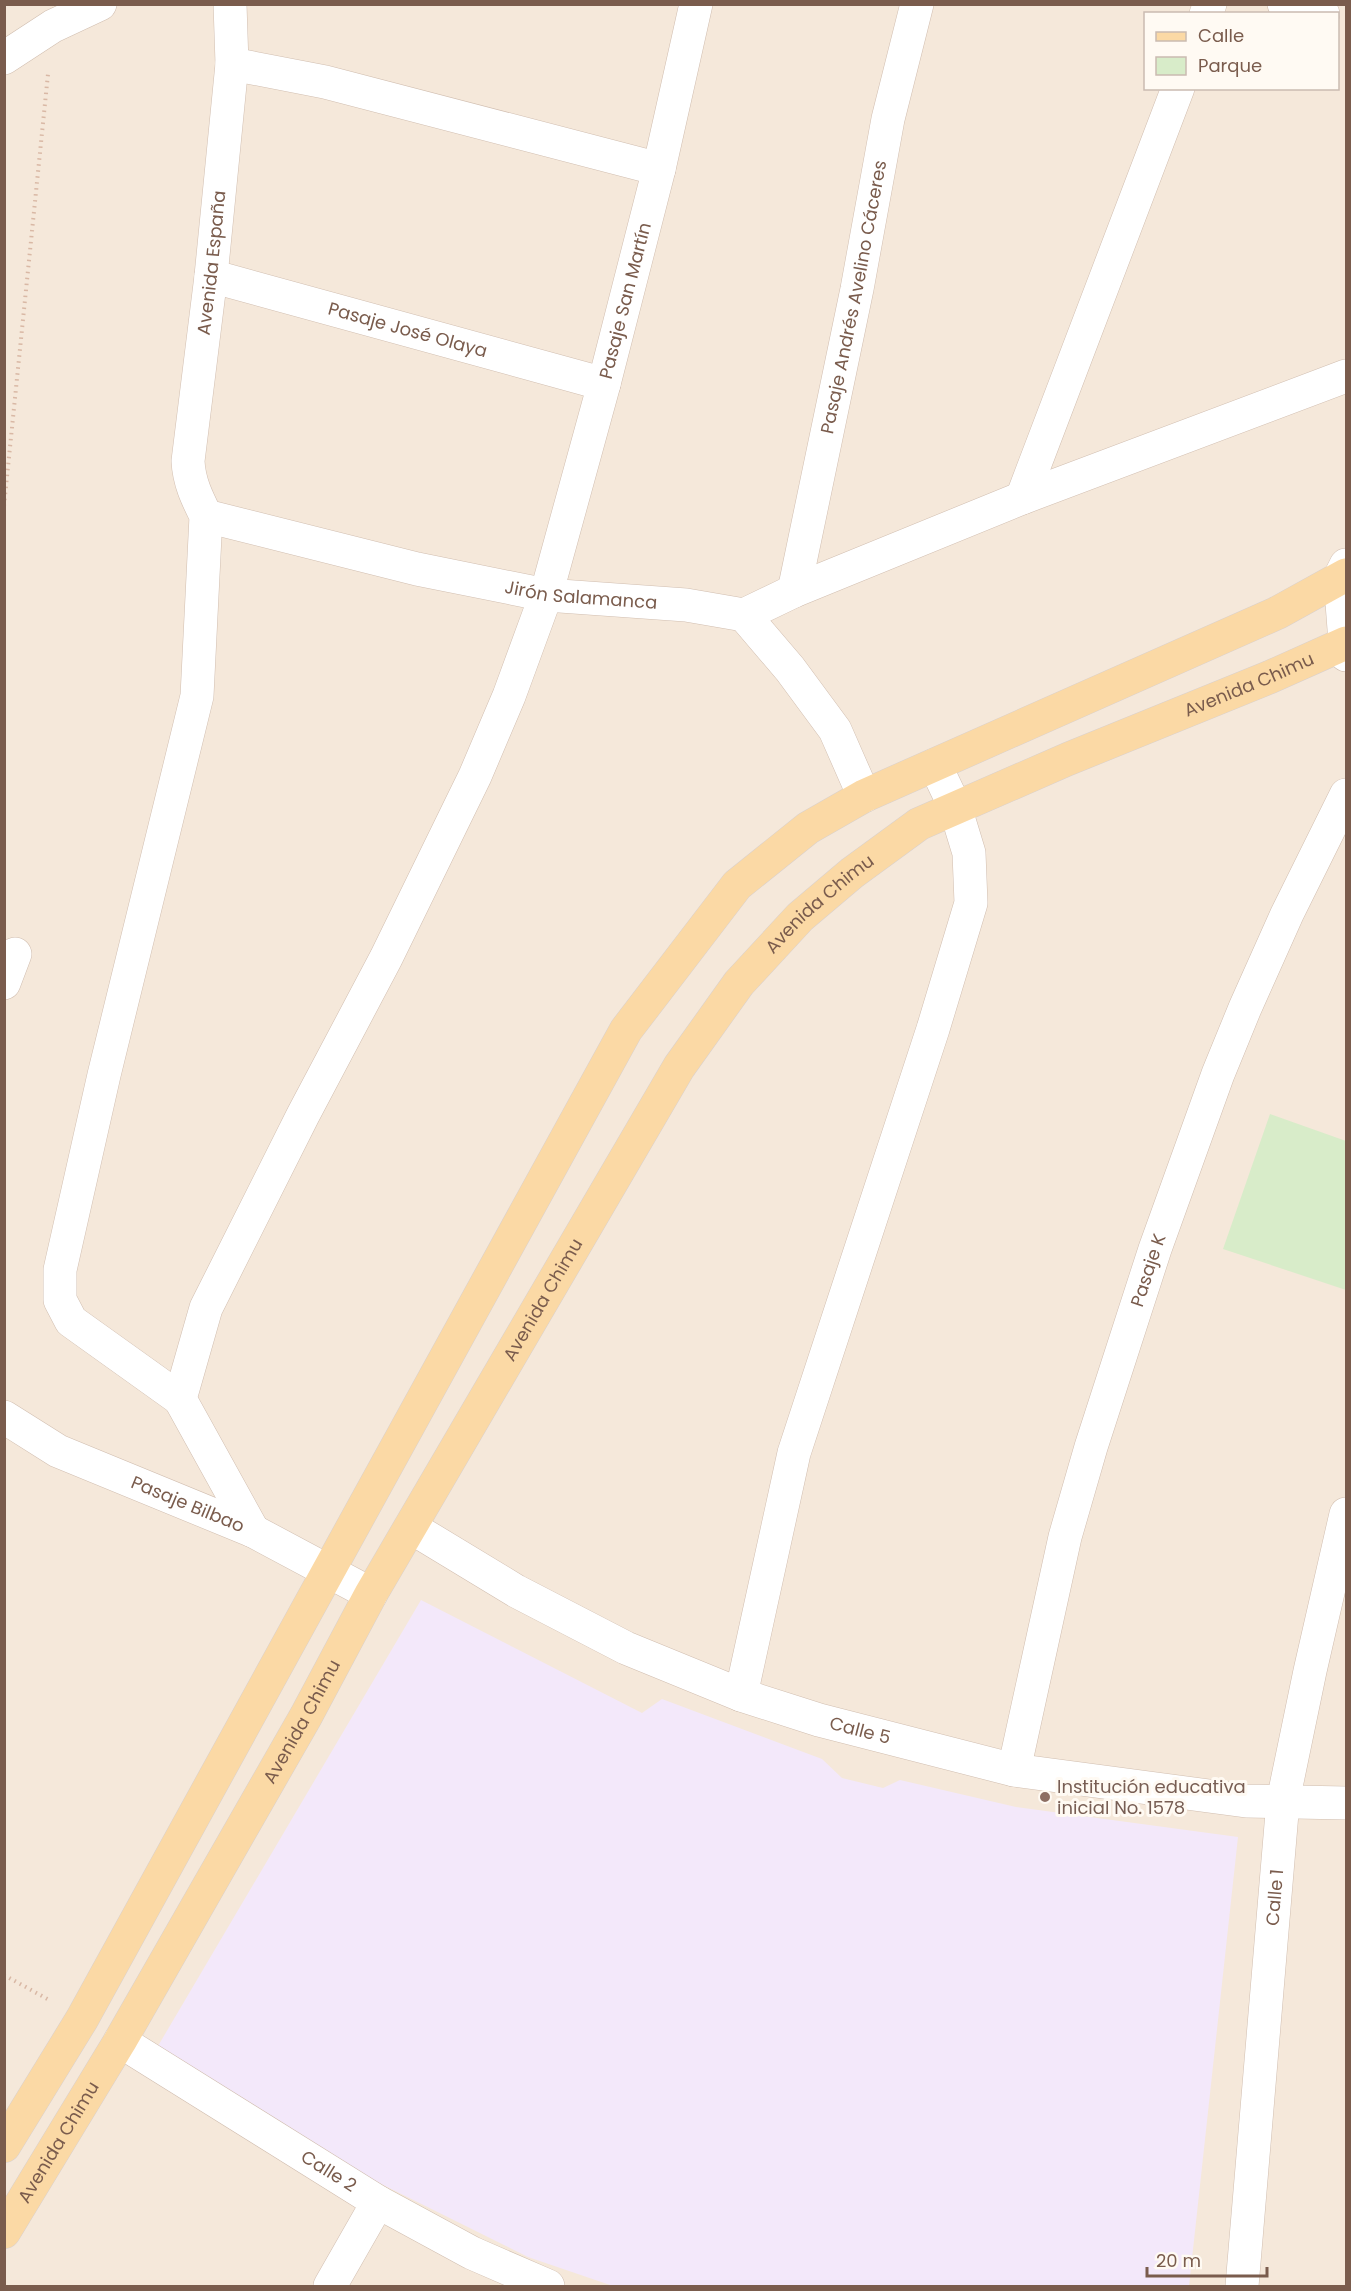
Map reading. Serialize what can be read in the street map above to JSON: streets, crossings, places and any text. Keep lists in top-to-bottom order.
{
  "streets": {
    "main road": ["Avenida Chimu"],
    "street": [
      "Avenida España",
      "Pasaje Andrés Avelino Cáceres",
      "Pasaje San Martín",
      "Pasaje José Olaya",
      "Jirón Salamanca",
      "Pasaje K",
      "Pasaje Bilbao",
      "Calle 5",
      "Calle 1",
      "Calle 2"
    ]
  },
  "crossings": [
    ["Avenida España", "Pasaje José Olaya"],
    ["Avenida España", "Jirón Salamanca"],
    ["Pasaje San Martín", "Pasaje José Olaya"],
    ["Pasaje San Martín", "Jirón Salamanca"],
    ["Avenida Chimu", "Pasaje Bilbao"],
    ["Avenida Chimu", "Calle 5"],
    ["Avenida Chimu", "Calle 2"],
    ["Pasaje K", "Calle 5"],
    ["Calle 5", "Calle 1"]
  ],
  "places": ["Institución educativa inicial No. 1578"],
  "legend": ["Calle", "Parque"],
  "scale_bar": "20 m"
}
